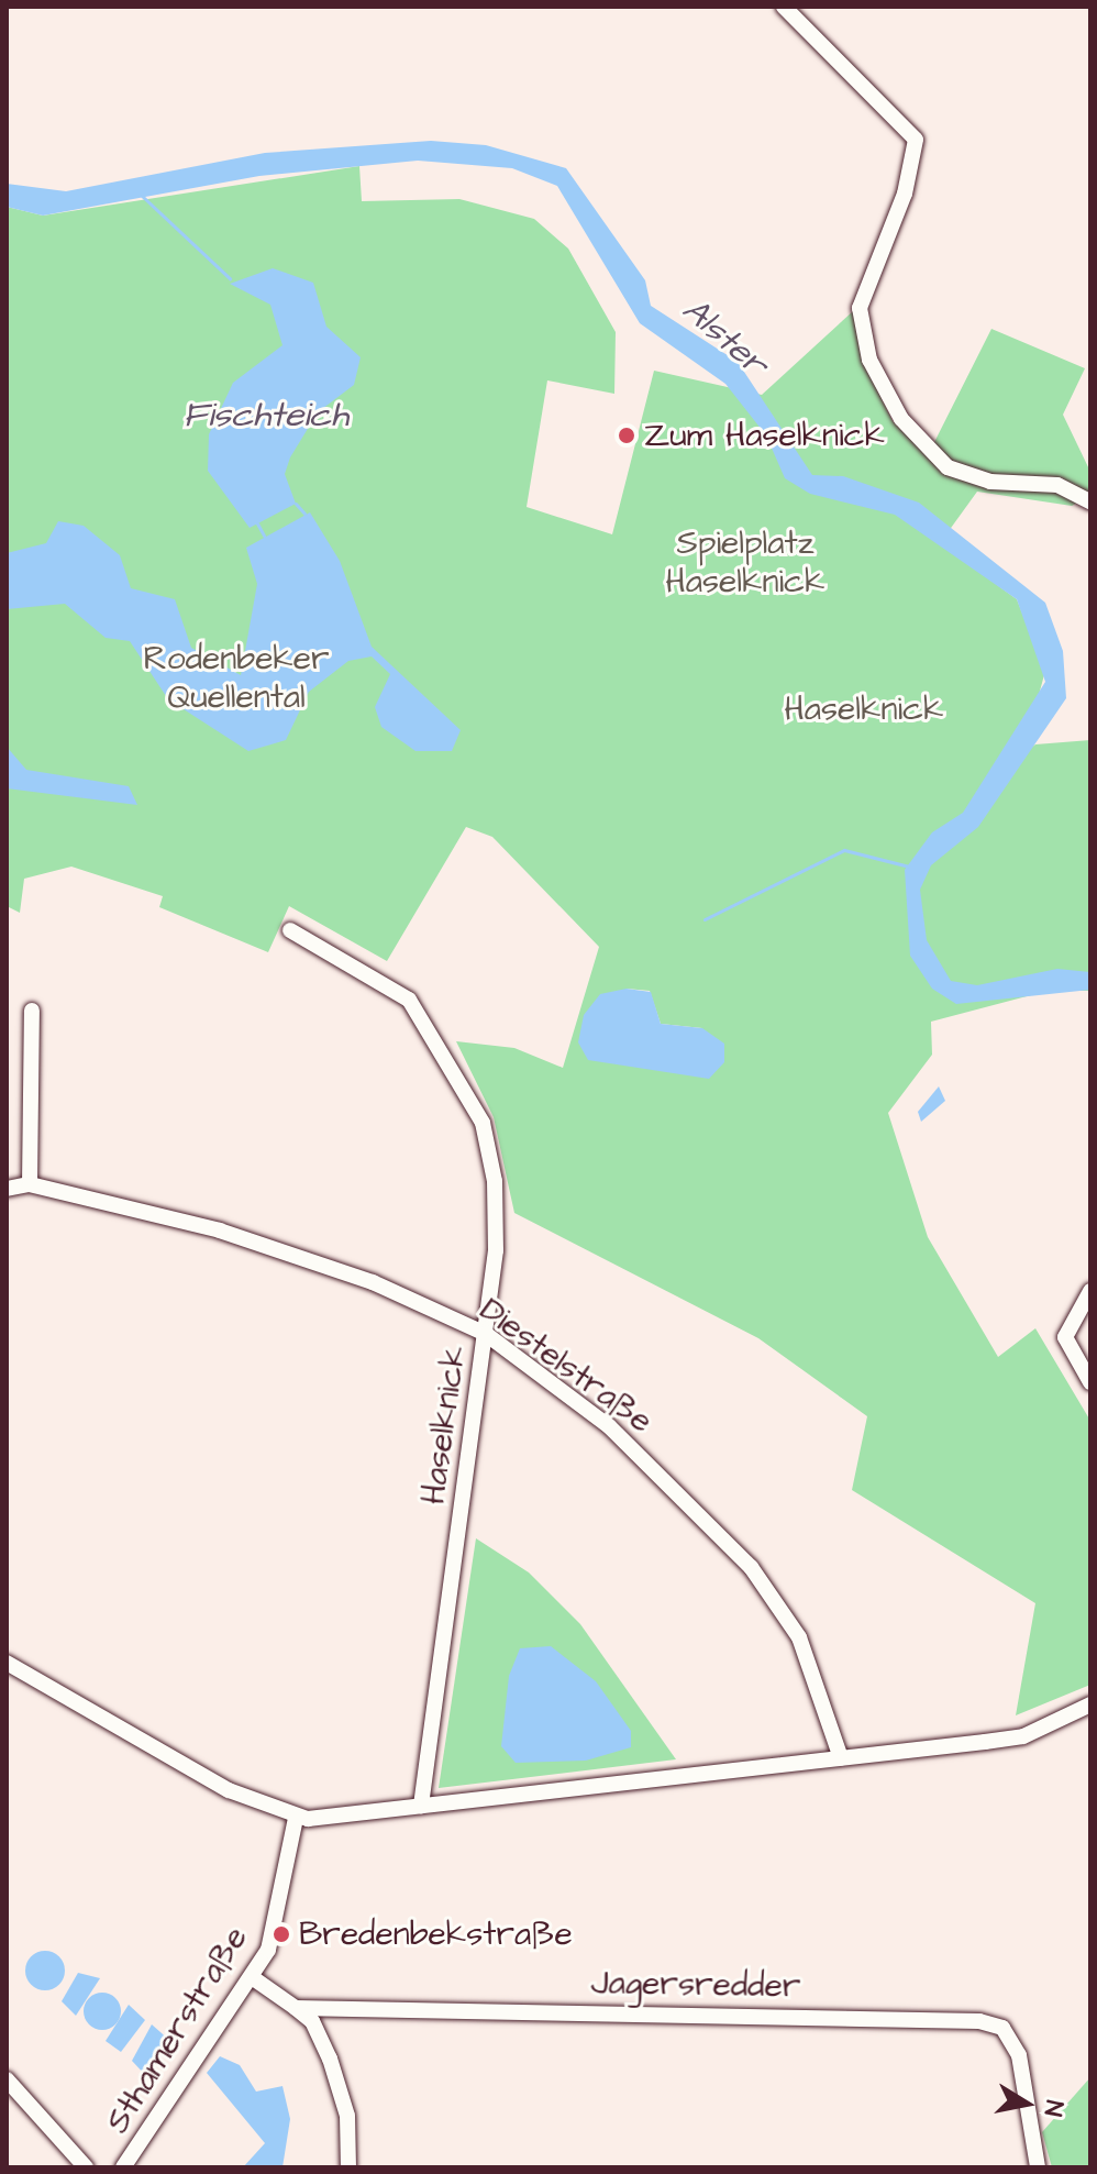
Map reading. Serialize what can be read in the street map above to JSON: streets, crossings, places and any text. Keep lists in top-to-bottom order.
{
  "streets": {
    "street": [
      "Diestelstraße",
      "Haselknick",
      "Jagersredder",
      "Sthamerstraße"
    ]
  },
  "crossings": [
    ["Diestelstraße", "Haselknick"]
  ],
  "water": ["Alster", "Fischteich"],
  "parks": ["Spielplatz Haselknick", "Rodenbeker Quellental", "Haselknick"],
  "places": ["Zum Haselknick", "Bredenbekstraße"],
  "north": "right"
}
